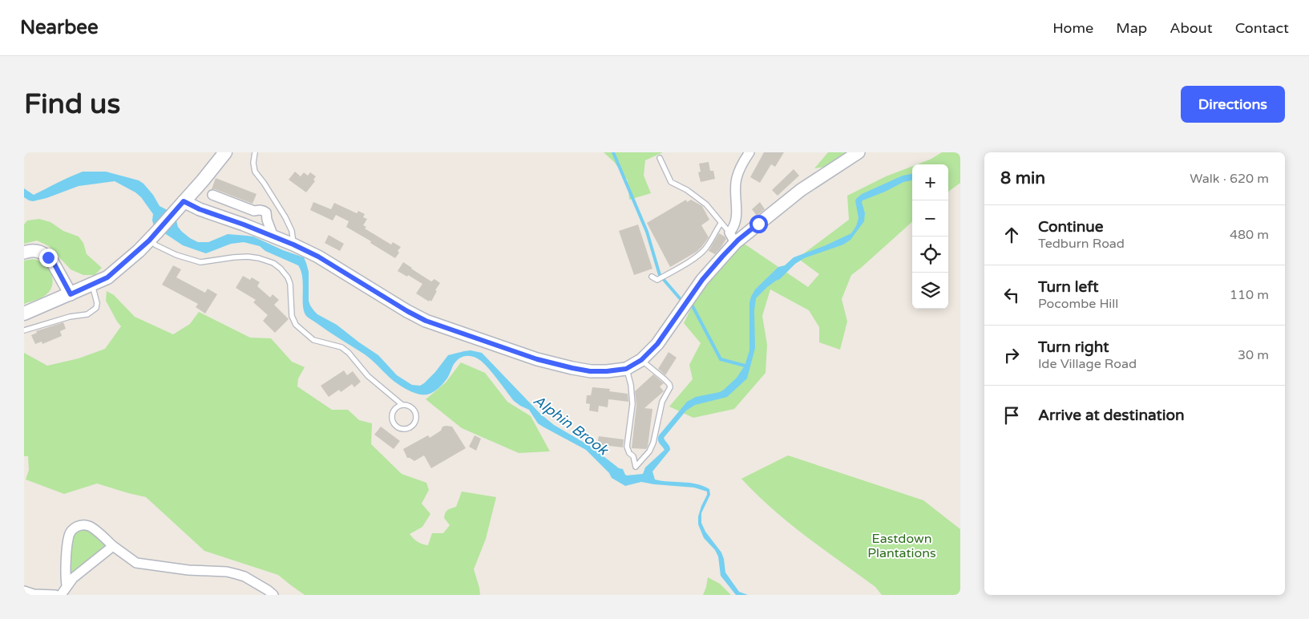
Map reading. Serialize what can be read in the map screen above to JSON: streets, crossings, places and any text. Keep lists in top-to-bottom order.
{
  "water": ["Alphin Brook"],
  "parks": ["Eastdown Plantations"],
  "page": {
    "header": "Nearbee",
    "nav": [
      "Home",
      "Map",
      "About",
      "Contact"
    ],
    "buttons": "Directions",
    "title": "Find us",
    "heading": ["8 min", "Walk · 620 m"],
    "map_buttons": ["+", "−"],
    "list": [
      ["Continue", "Tedburn Road", "480 m"],
      ["Turn left", "Pocombe Hill", "110 m"],
      ["Turn right", "Ide Village Road", "30 m"],
      "Arrive at destination"
    ]
  }
}
